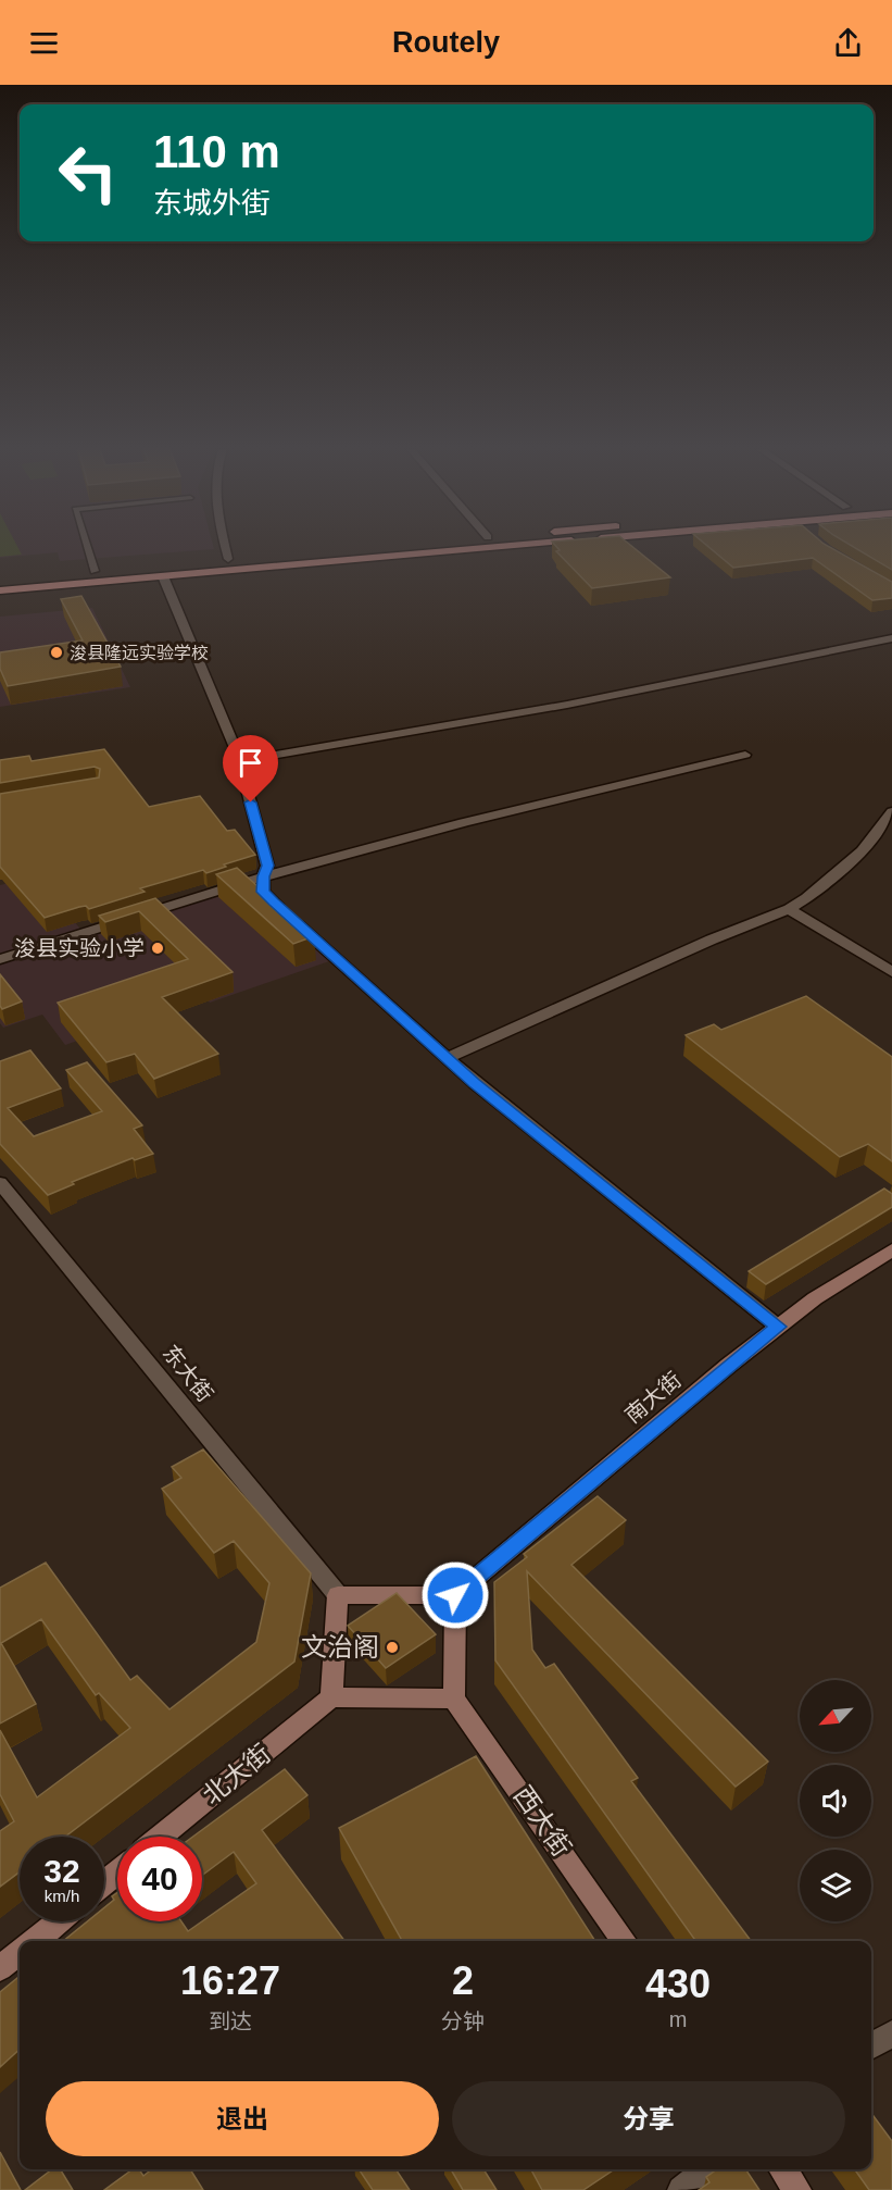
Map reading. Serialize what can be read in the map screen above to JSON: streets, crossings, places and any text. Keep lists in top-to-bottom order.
{
  "streets": {
    "street": [
      "东大街",
      "南大街",
      "北大街",
      "西大街"
    ]
  },
  "places": ["浚县隆远实验学校", "浚县实验小学", "文治阁"],
  "north": "bottom left",
  "page": {
    "header": "Routely",
    "turn": ["110 m", "东城外街"],
    "speed": "32 km/h",
    "limit": "40",
    "eta": [
      "16:27",
      "到达",
      "2",
      "分钟",
      "430",
      "m"
    ],
    "buttons": ["退出", "分享"]
  }
}
